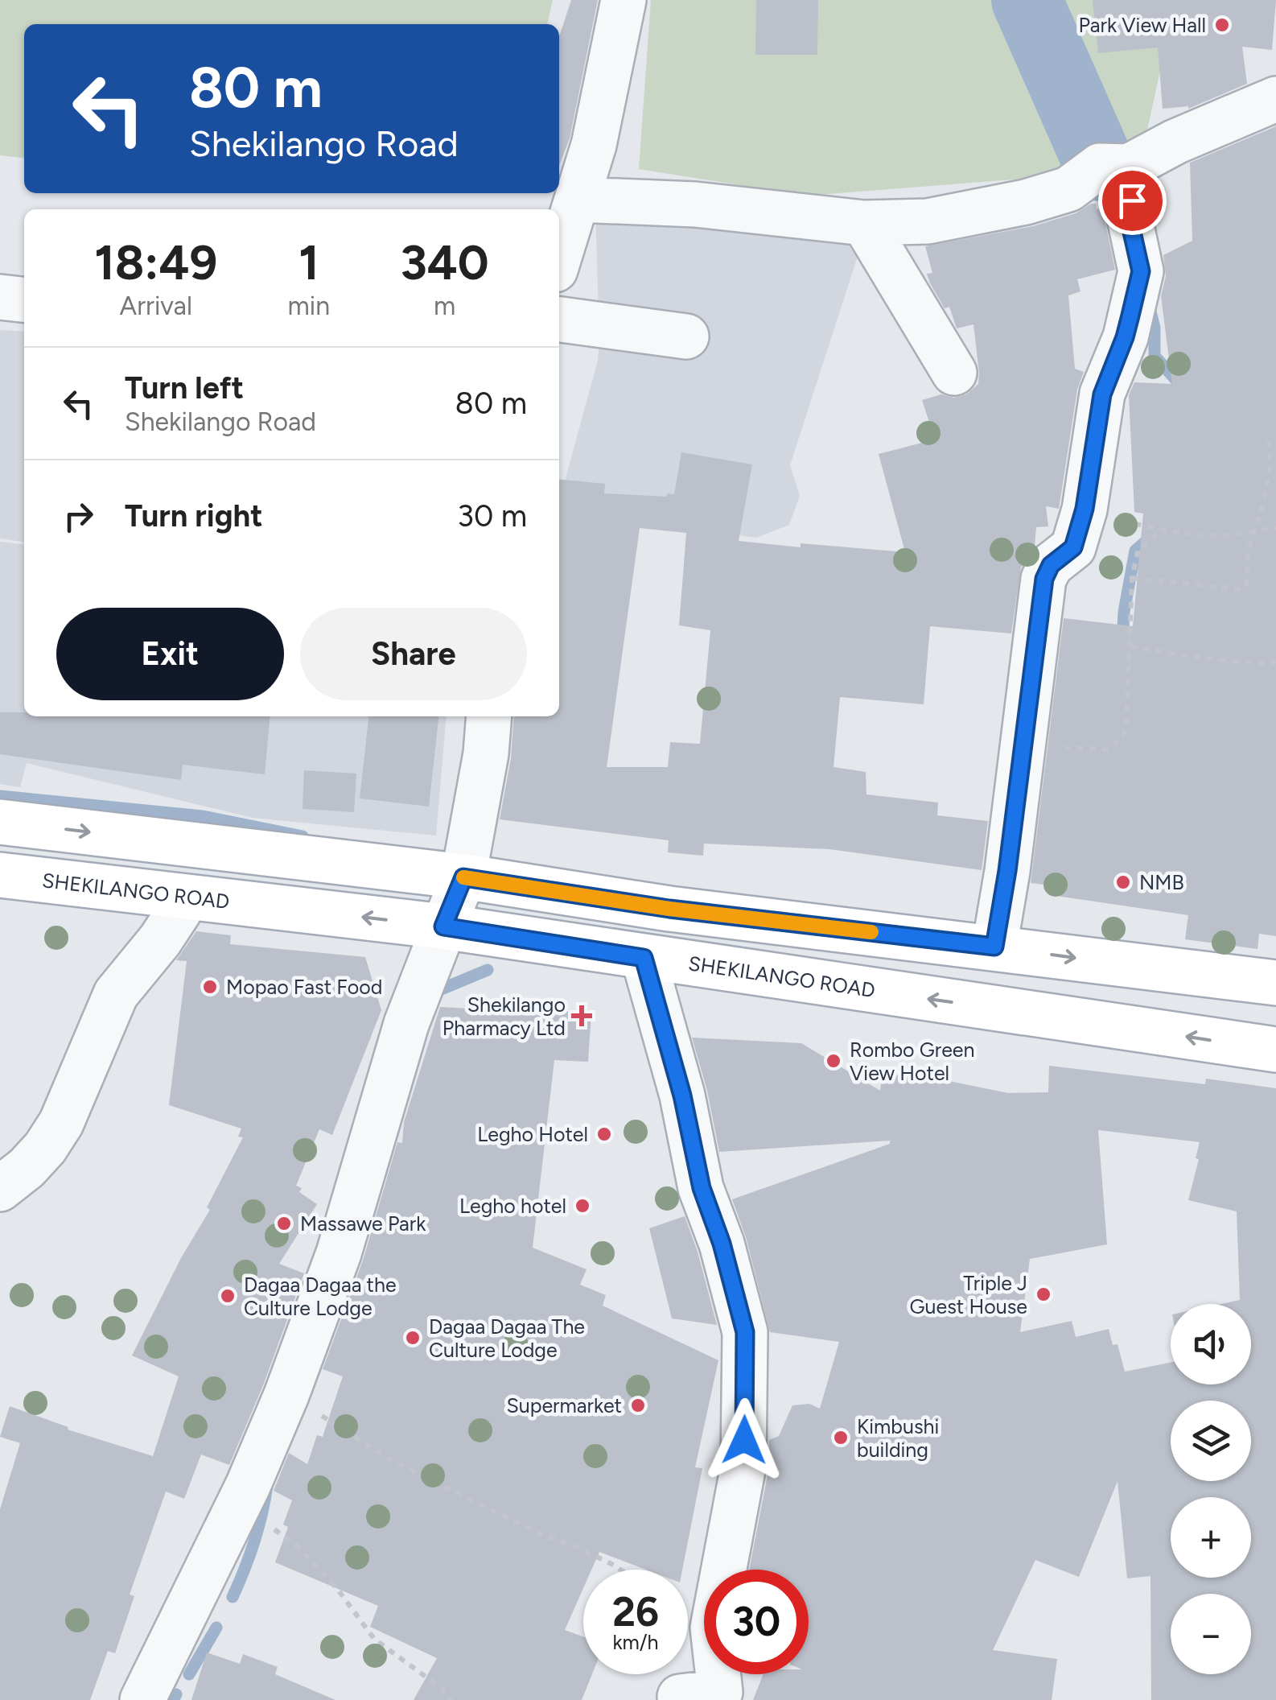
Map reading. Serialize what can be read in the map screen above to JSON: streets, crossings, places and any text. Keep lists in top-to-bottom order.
{
  "streets": {
    "main road": ["SHEKILANGO ROAD"]
  },
  "places": {
    "other": [
      "Park View Hall",
      "NMB",
      "Mopao Fast Food",
      "Rombo Green View Hotel",
      "Legho Hotel",
      "Legho hotel",
      "Massawe Park",
      "Triple J Guest House",
      "Dagaa Dagaa the Culture Lodge",
      "Dagaa Dagaa The Culture Lodge",
      "Supermarket",
      "Kimbushi building"
    ],
    "health": ["Shekilango Pharmacy Ltd"]
  },
  "page": {
    "turn": ["80 m", "Shekilango Road"],
    "eta": [
      "18:49",
      "Arrival",
      "1",
      "min",
      "340",
      "m"
    ],
    "list": [
      {
        "name": "Turn left",
        "note": "Shekilango Road",
        "value": "80 m"
      },
      {
        "name": "Turn right",
        "value": "30 m"
      }
    ],
    "buttons": ["Exit", "Share"],
    "map_buttons": ["+", "−"],
    "speed": "26 km/h",
    "limit": "30"
  }
}
